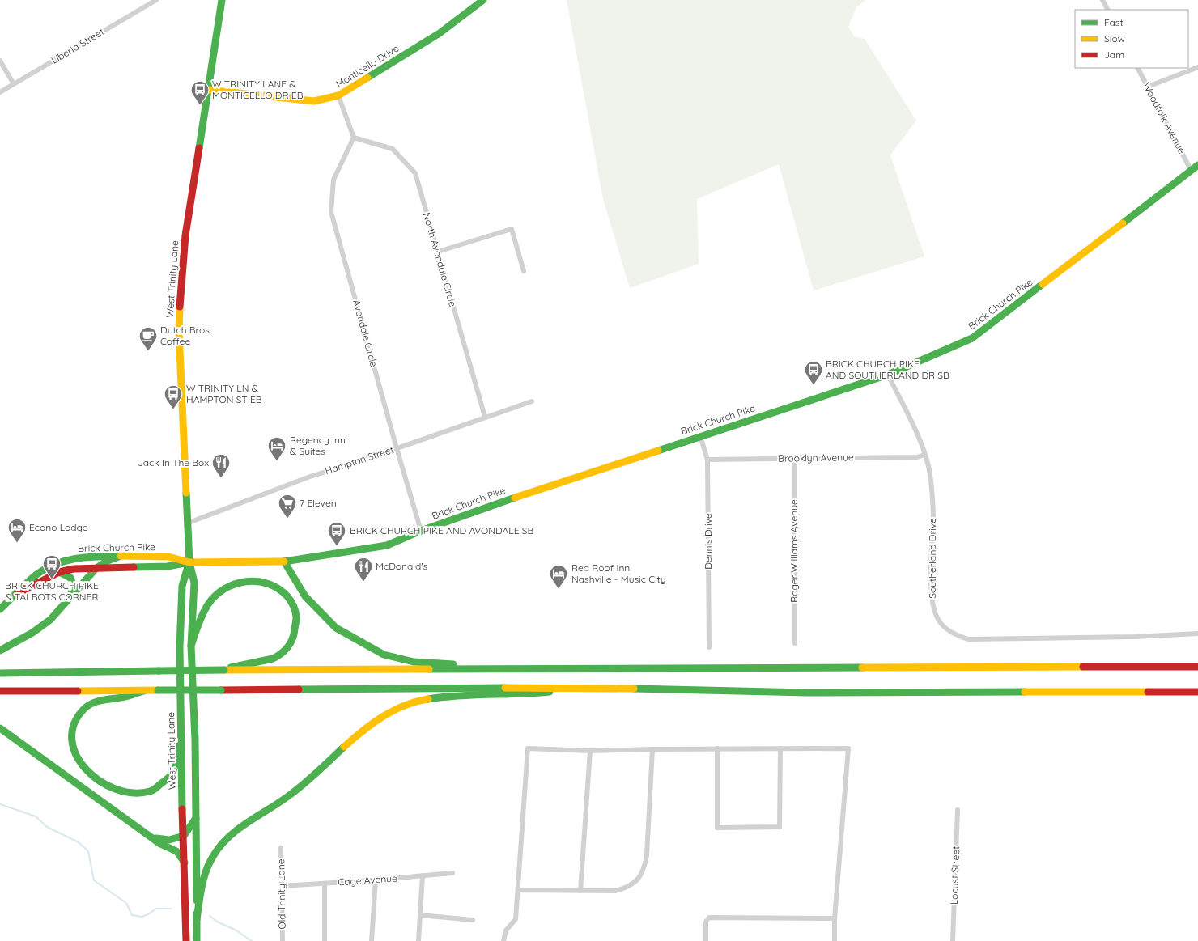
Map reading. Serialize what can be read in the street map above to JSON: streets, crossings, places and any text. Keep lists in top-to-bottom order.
{
  "streets": {
    "main road": ["Monticello Drive", "West Trinity Lane", "Brick Church Pike"],
    "street": [
      "Liberia Street",
      "Woodfolk Avenue",
      "North Avondale Circle",
      "Avondale Circle",
      "Brooklyn Avenue",
      "Hampton Street",
      "Dennis Drive",
      "Roger Williams Avenue",
      "Southerland Drive",
      "Locust Street",
      "Cage Avenue",
      "Old Trinity Lane"
    ]
  },
  "crossings": [
    ["Monticello Drive", "West Trinity Lane"],
    ["Woodfolk Avenue", "Brick Church Pike"],
    ["North Avondale Circle", "Avondale Circle"],
    ["North Avondale Circle", "Hampton Street"],
    ["West Trinity Lane", "Brick Church Pike"],
    ["West Trinity Lane", "Hampton Street"],
    ["Brick Church Pike", "Avondale Circle"],
    ["Brick Church Pike", "Dennis Drive"],
    ["Brick Church Pike", "Southerland Drive"],
    ["Avondale Circle", "Hampton Street"],
    ["Brooklyn Avenue", "Dennis Drive"],
    ["Brooklyn Avenue", "Roger Williams Avenue"],
    ["Brooklyn Avenue", "Southerland Drive"],
    ["Cage Avenue", "Old Trinity Lane"]
  ],
  "places": {
    "bus stop": [
      "W TRINITY LANE & MONTICELLO DR EB",
      "BRICK CHURCH PIKE AND SOUTHERLAND DR SB",
      "W TRINITY LN & HAMPTON ST EB",
      "BRICK CHURCH PIKE AND AVONDALE SB",
      "BRICK CHURCH PIKE & TALBOTS CORNER"
    ],
    "cafe": ["Dutch Bros. Coffee"],
    "hotel": ["Regency Inn & Suites", "Econo Lodge", "Red Roof Inn Nashville - Music City"],
    "restaurant": ["Jack In The Box", "McDonald's"],
    "supermarket": ["7 Eleven"]
  },
  "legend": ["Fast", "Slow", "Jam"]
}
